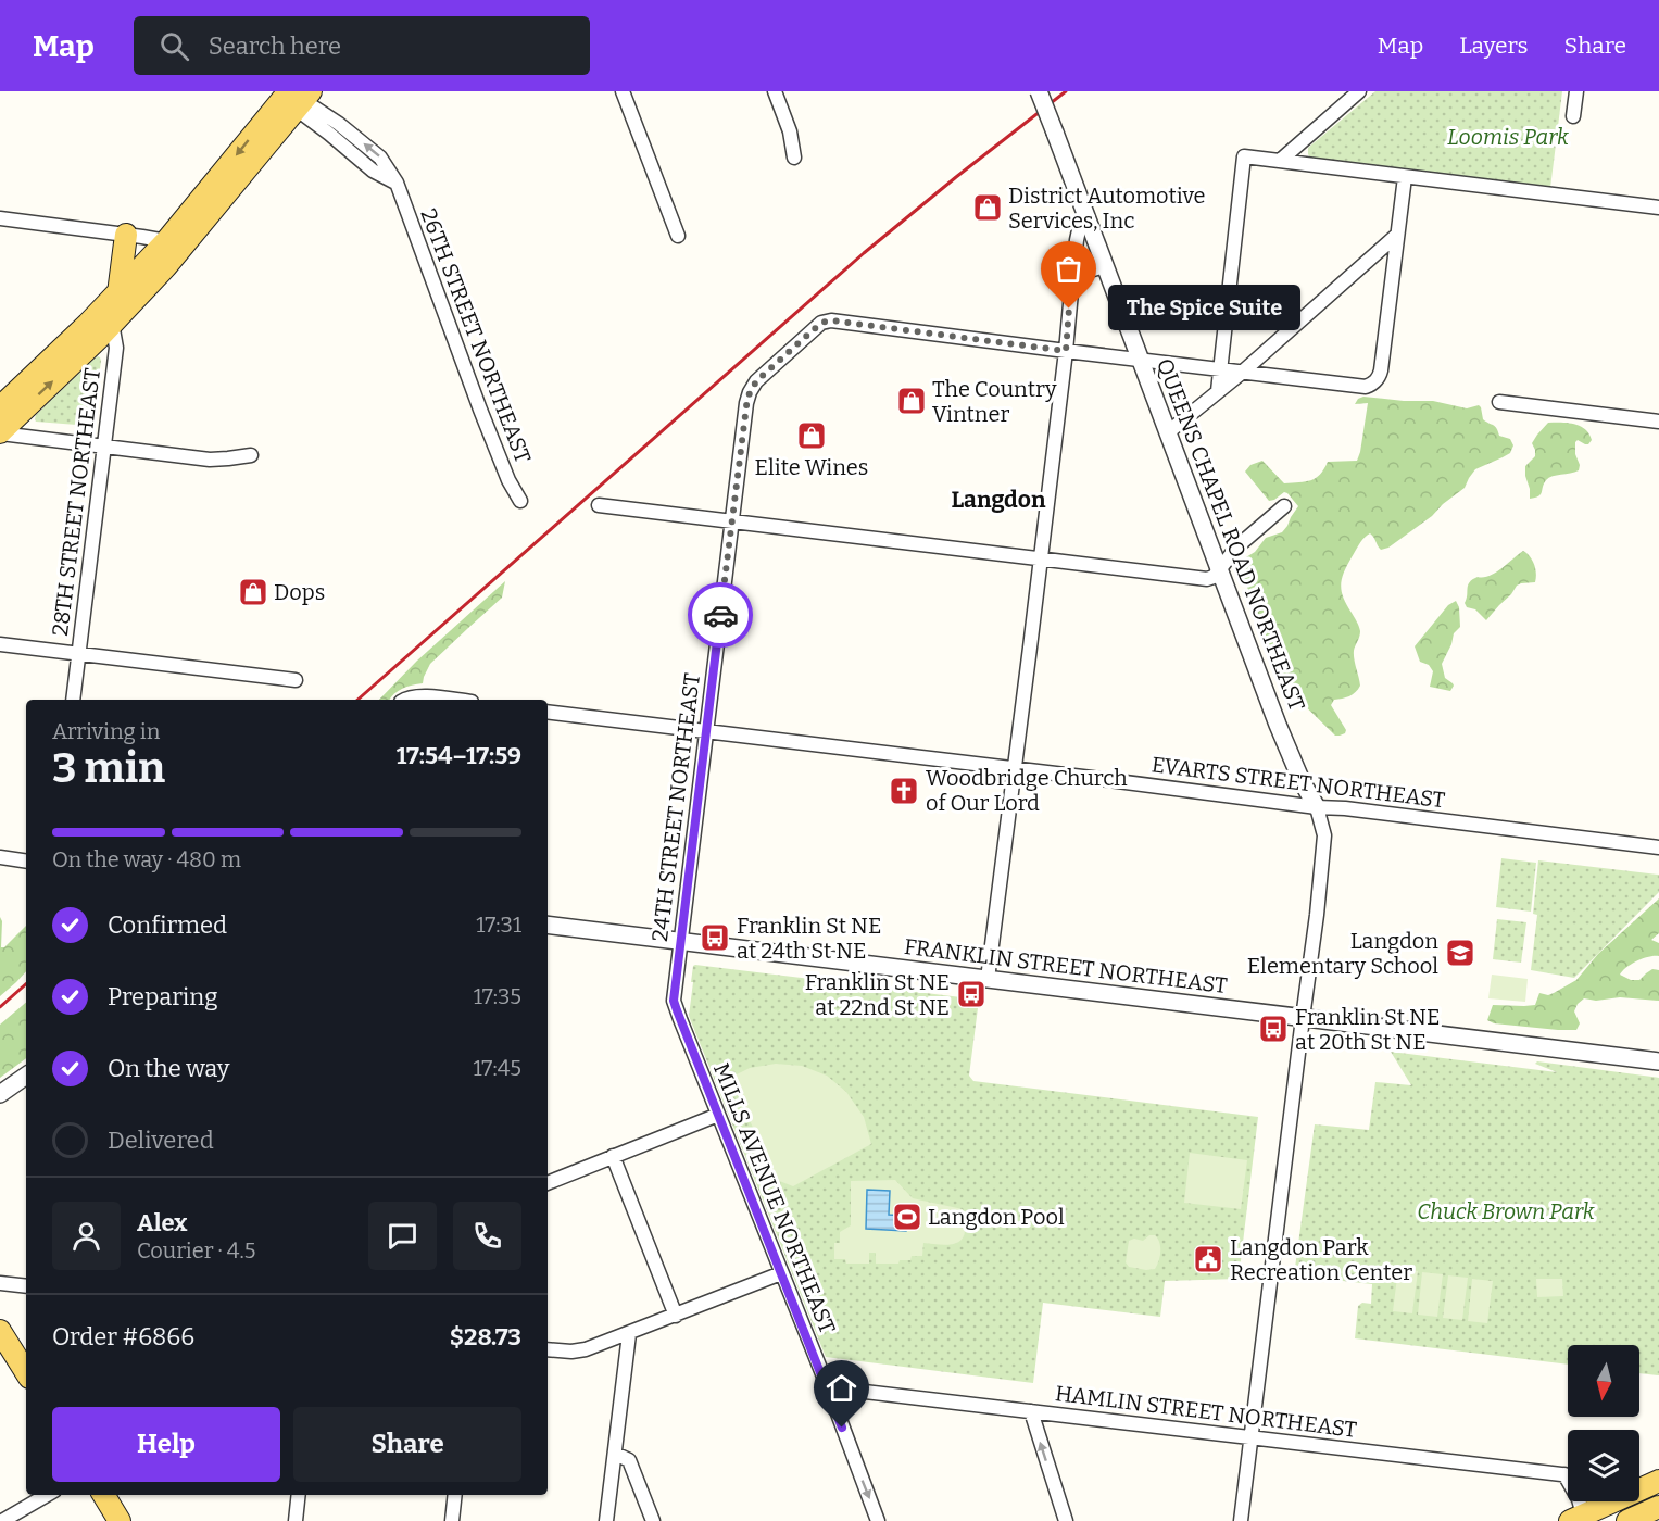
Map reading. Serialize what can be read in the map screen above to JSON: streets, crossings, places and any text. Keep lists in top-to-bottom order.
{
  "streets": {
    "street": [
      "26TH STREET NORTHEAST",
      "28TH STREET NORTHEAST",
      "QUEENS CHAPEL ROAD NORTHEAST",
      "EVARTS STREET NORTHEAST",
      "24TH STREET NORTHEAST",
      "FRANKLIN STREET NORTHEAST",
      "MILLS AVENUE NORTHEAST",
      "HAMLIN STREET NORTHEAST"
    ]
  },
  "crossings": [
    ["QUEENS CHAPEL ROAD NORTHEAST", "EVARTS STREET NORTHEAST"],
    ["EVARTS STREET NORTHEAST", "24TH STREET NORTHEAST"],
    ["24TH STREET NORTHEAST", "FRANKLIN STREET NORTHEAST"],
    ["24TH STREET NORTHEAST", "MILLS AVENUE NORTHEAST"],
    ["MILLS AVENUE NORTHEAST", "HAMLIN STREET NORTHEAST"]
  ],
  "districts": ["Langdon"],
  "parks": ["Loomis Park", "Chuck Brown Park"],
  "places": {
    "shop": [
      "District Automotive Services, Inc",
      "The Country Vintner",
      "Elite Wines",
      "Dops"
    ],
    "other": ["The Spice Suite"],
    "church": ["Woodbridge Church of Our Lord"],
    "bus stop": ["Franklin St NE at 24th St NE", "Franklin St NE at 22nd St NE", "Franklin St NE at 20th St NE"],
    "school or university": ["Langdon Elementary School"],
    "sports": ["Langdon Pool"],
    "public building": ["Langdon Park Recreation Center"]
  },
  "north": "bottom",
  "page": {
    "header": "Map",
    "search": "Search here",
    "nav": ["Map", "Layers", "Share"],
    "bubble": "The Spice Suite",
    "heading": ["3 min", "Arriving in", "17:54–17:59"],
    "panel": [
      "Alex",
      "Courier · 4.5",
      "Order #6866",
      "$28.73"
    ],
    "bar": "On the way · 480 m",
    "list": [
      ["Confirmed", "17:31"],
      ["Preparing", "17:35"],
      ["On the way", "17:45"],
      "Delivered"
    ],
    "buttons": ["Help", "Share"]
  }
}
